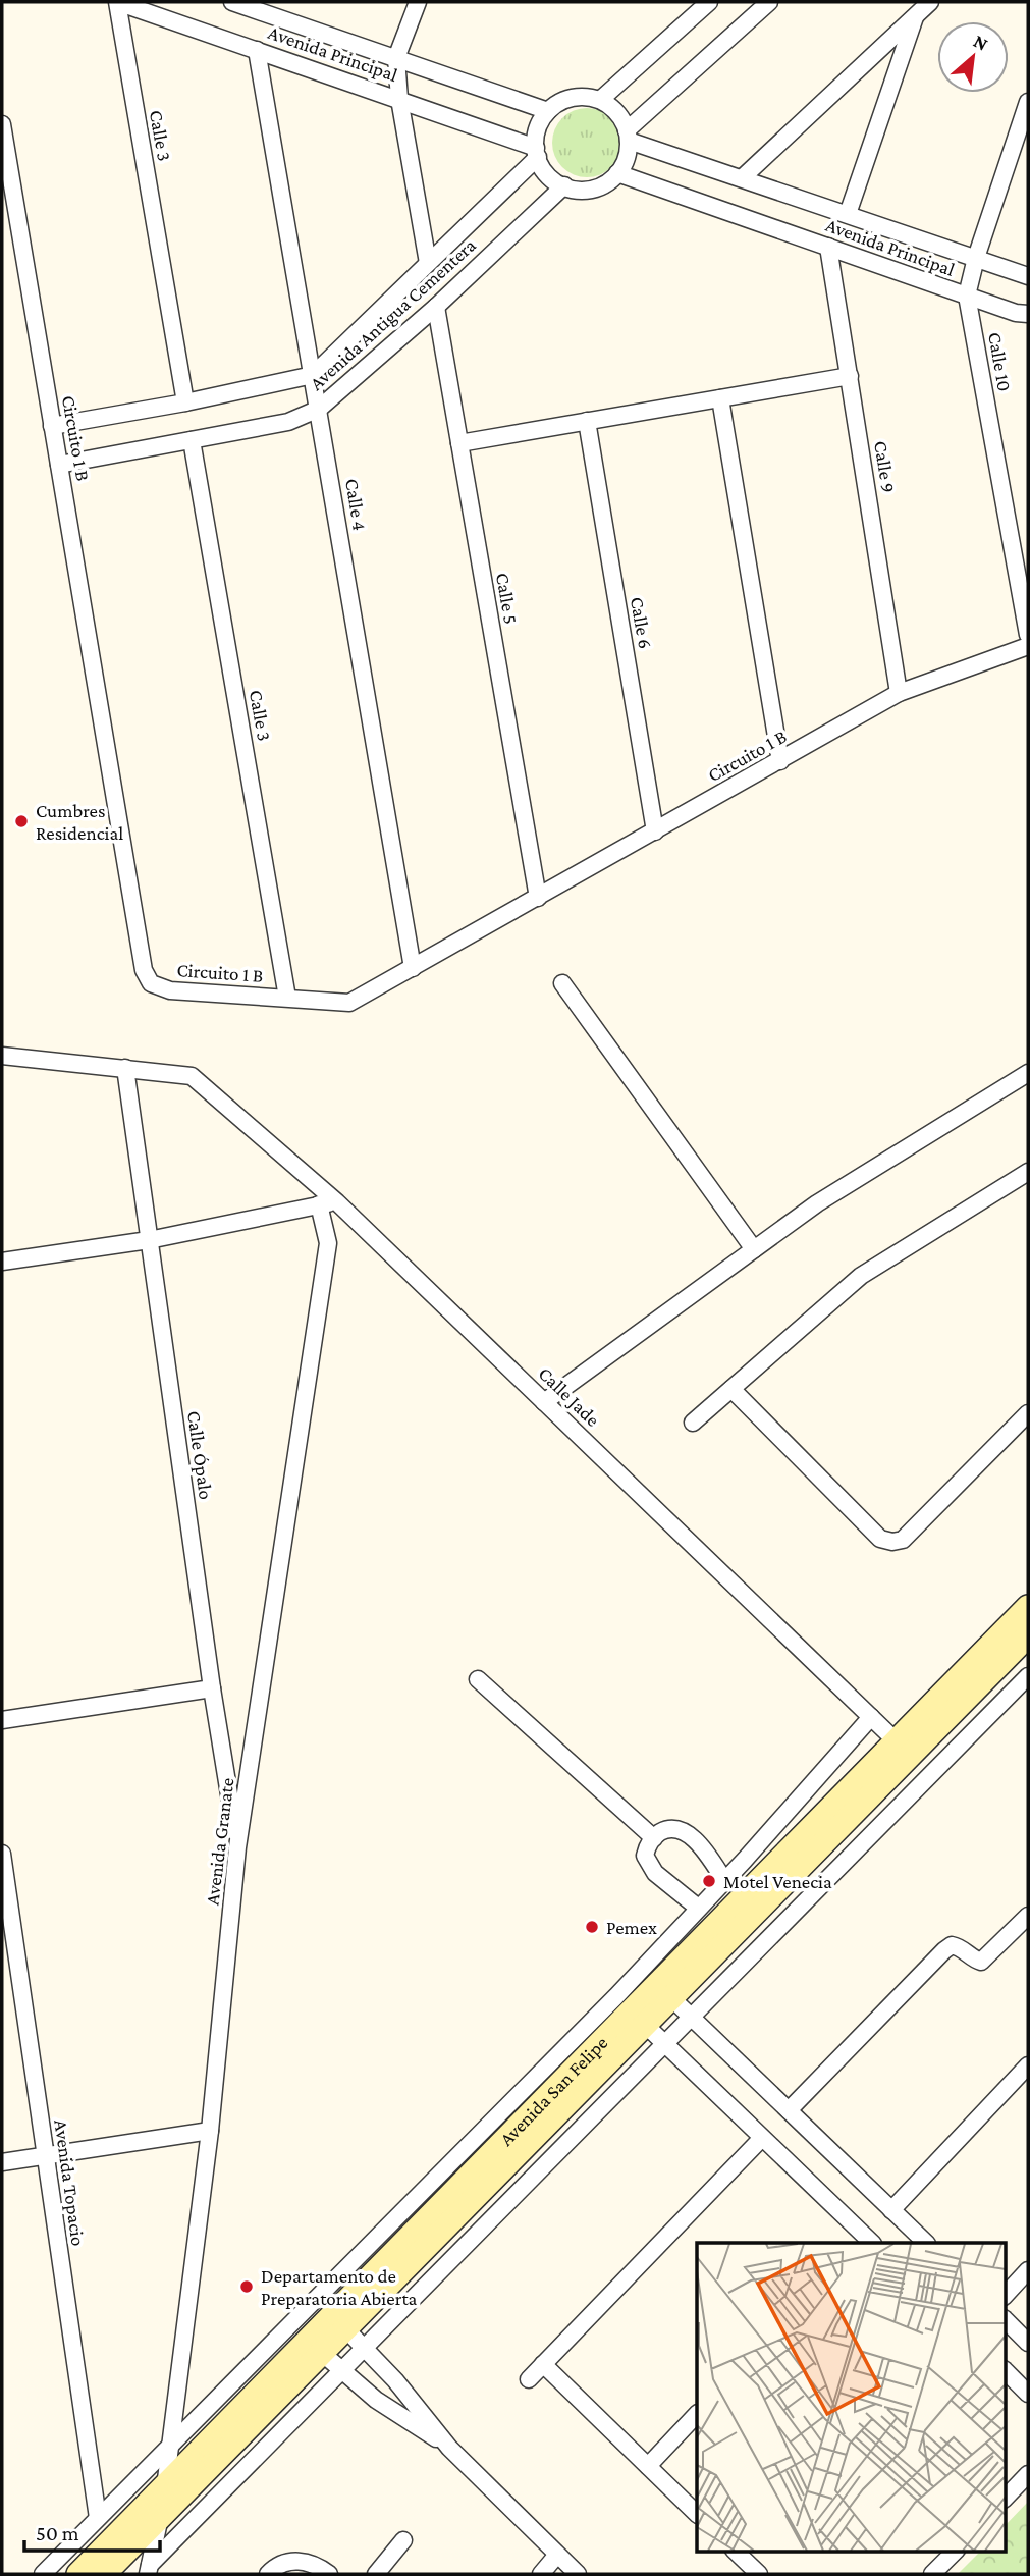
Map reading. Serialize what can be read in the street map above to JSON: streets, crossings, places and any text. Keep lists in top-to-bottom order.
{
  "streets": {
    "main road": ["Avenida San Felipe"],
    "street": [
      "Avenida Principal",
      "Calle 3",
      "Avenida Antigua Cementera",
      "Calle 10",
      "Circuito 1 B",
      "Calle 9",
      "Calle 4",
      "Calle 5",
      "Calle 6",
      "Calle Jade",
      "Calle Ópalo",
      "Avenida Granate",
      "Avenida Topacio"
    ]
  },
  "crossings": [
    ["Avenida Principal", "Calle 3"],
    ["Avenida Principal", "Avenida Antigua Cementera"],
    ["Avenida Principal", "Calle 10"],
    ["Avenida Principal", "Calle 9"],
    ["Avenida Principal", "Calle 4"],
    ["Calle 3", "Avenida Antigua Cementera"],
    ["Calle 3", "Circuito 1 B"],
    ["Avenida Antigua Cementera", "Circuito 1 B"],
    ["Avenida Antigua Cementera", "Calle 4"],
    ["Avenida Antigua Cementera", "Calle 5"],
    ["Circuito 1 B", "Calle 9"],
    ["Circuito 1 B", "Calle 4"],
    ["Circuito 1 B", "Calle 5"],
    ["Circuito 1 B", "Calle 6"],
    ["Calle Jade", "Calle Ópalo"],
    ["Calle Jade", "Avenida San Felipe"],
    ["Calle Ópalo", "Avenida Granate"],
    ["Avenida Granate", "Avenida San Felipe"],
    ["Avenida San Felipe", "Avenida Topacio"]
  ],
  "places": [
    "Cumbres Residencial",
    "Motel Venecia",
    "Pemex",
    "Departamento de Preparatoria Abierta"
  ],
  "scale_bar": "50 m",
  "north": "top right"
}
